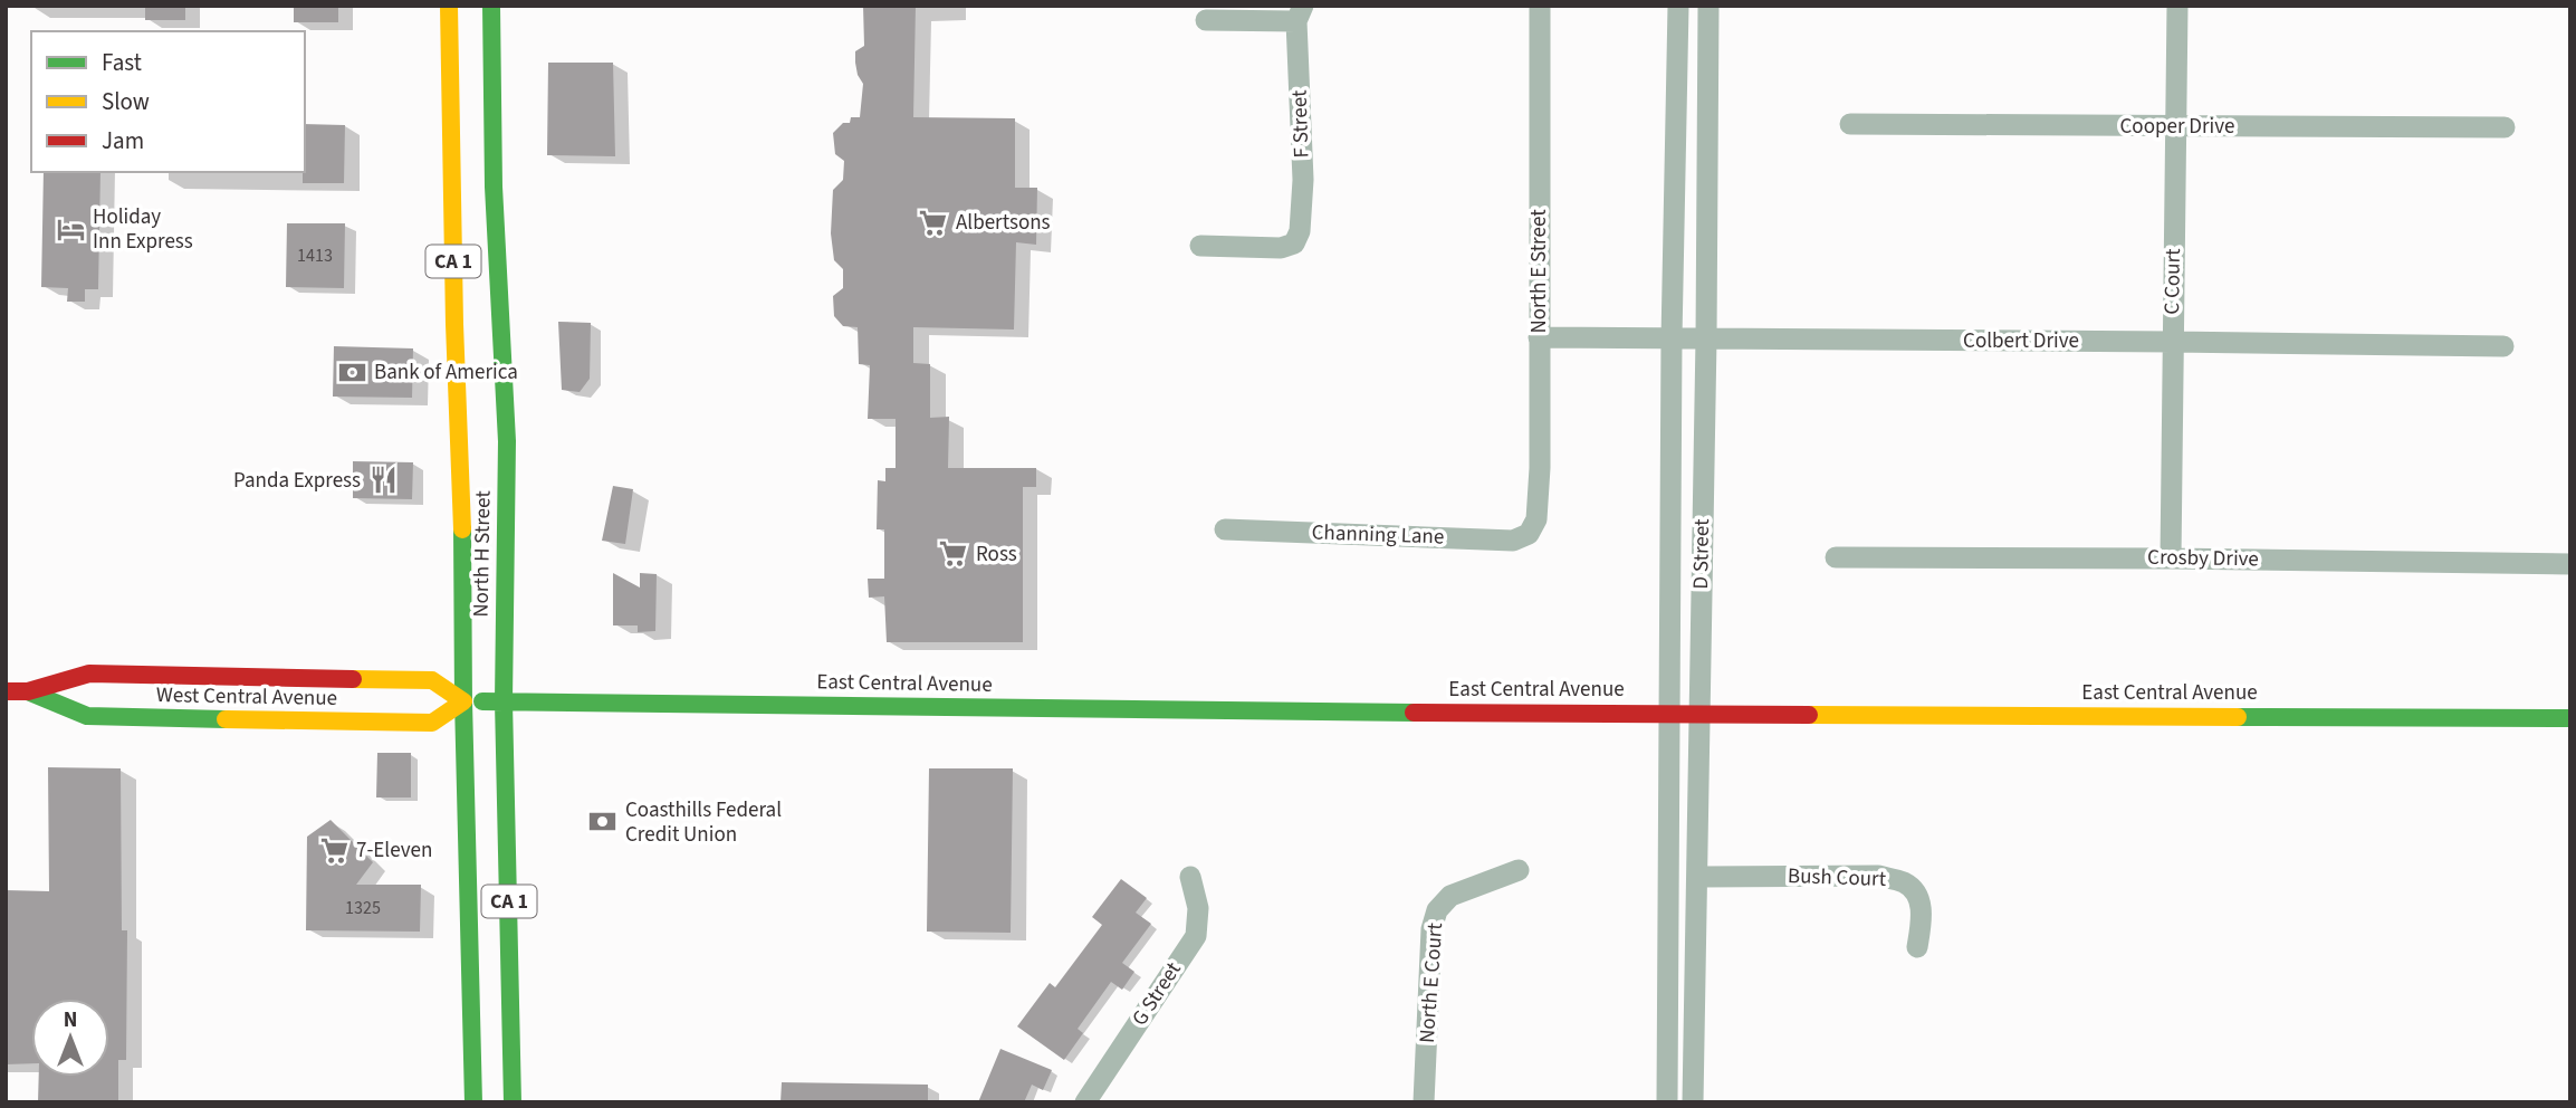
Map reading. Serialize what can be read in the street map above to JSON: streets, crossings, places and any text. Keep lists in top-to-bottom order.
{
  "streets": {
    "main road": [
      "CA 1",
      "North H Street",
      "East Central Avenue",
      "West Central Avenue"
    ],
    "street": [
      "F Street",
      "Cooper Drive",
      "North E Street",
      "C Court",
      "Colbert Drive",
      "Channing Lane",
      "D Street",
      "Crosby Drive",
      "Bush Court",
      "North E Court",
      "G Street"
    ]
  },
  "crossings": [
    ["Cooper Drive", "C Court"],
    ["North E Street", "Colbert Drive"],
    ["North E Street", "Channing Lane"],
    ["C Court", "Colbert Drive"],
    ["C Court", "Crosby Drive"],
    ["Colbert Drive", "D Street"],
    ["North H Street", "East Central Avenue"],
    ["North H Street", "West Central Avenue"],
    ["D Street", "East Central Avenue"],
    ["D Street", "Bush Court"]
  ],
  "places": {
    "supermarket": ["Albertsons", "Ross", "7-Eleven"],
    "hotel": ["Holiday Inn Express"],
    "bank": ["Bank of America", "Coasthills Federal Credit Union"],
    "restaurant": ["Panda Express"]
  },
  "house_numbers": ["1413", "1325"],
  "legend": ["Fast", "Slow", "Jam"],
  "north": "top"
}
